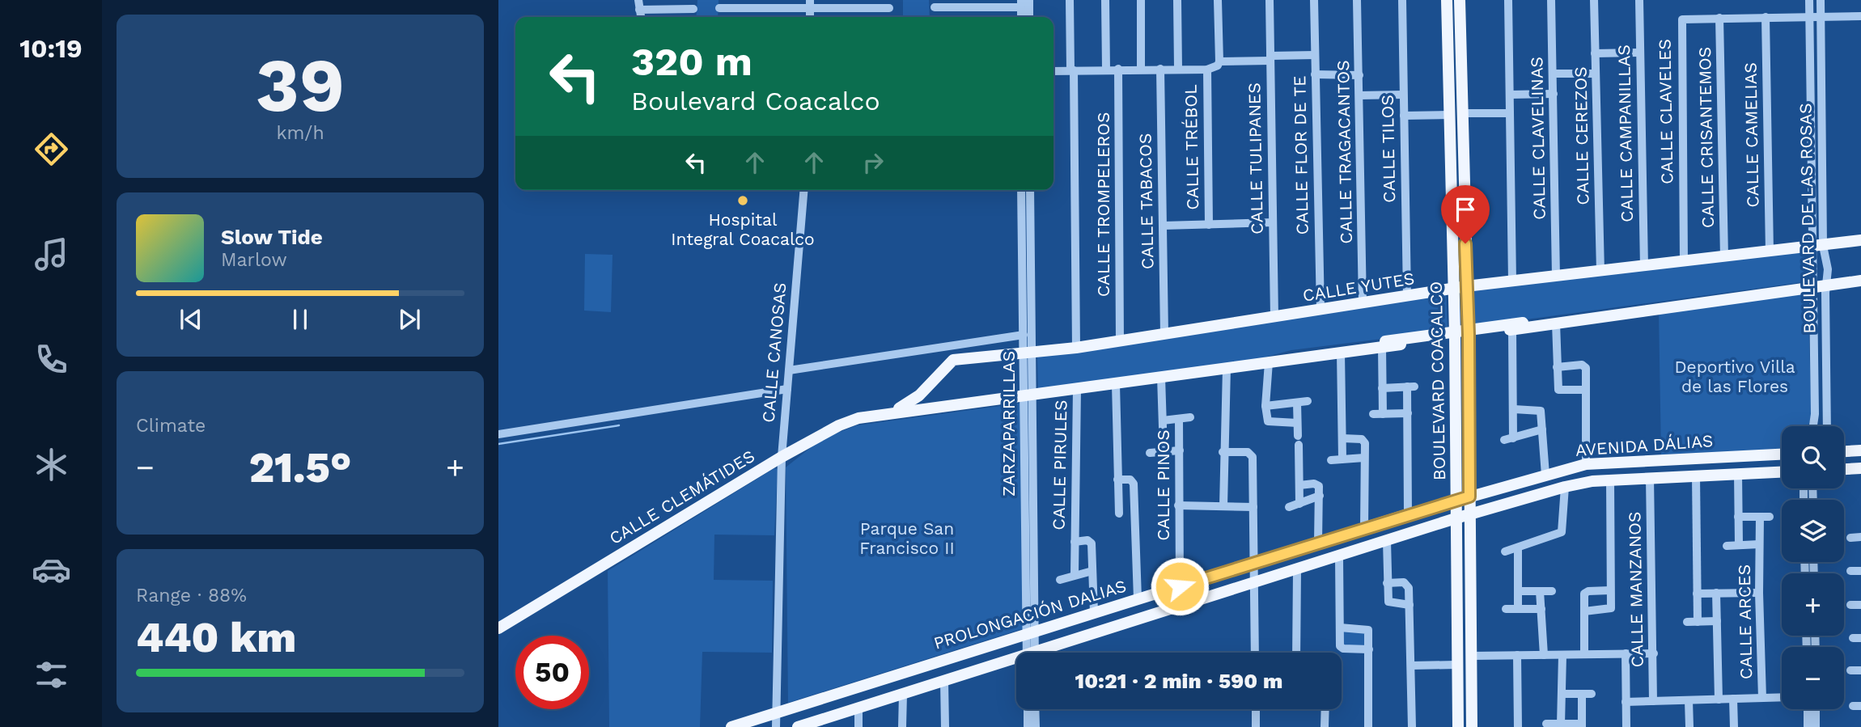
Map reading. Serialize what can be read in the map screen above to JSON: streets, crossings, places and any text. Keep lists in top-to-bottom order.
{
  "streets": {
    "main road": [
      "CALLE YUTES",
      "BOULEVARD COACALCO",
      "AVENIDA DÁLIAS",
      "CALLE CLEMÁTIDES",
      "PROLONGACIÓN DALIAS"
    ],
    "street": [
      "CALLE CLAVELES",
      "CALLE CAMPANILLAS",
      "CALLE CAMELIAS",
      "CALLE CEREZOS",
      "CALLE CRISANTEMOS",
      "CALLE CLAVELINAS",
      "CALLE TRÉBOL",
      "CALLE TILOS",
      "CALLE TRAGACANTOS",
      "CALLE FLOR DE TE",
      "CALLE TULIPANES",
      "CALLE TABACOS",
      "CALLE TROMPELEROS",
      "BOULEVARD DE LAS ROSAS",
      "CALLE CANOSAS",
      "ZARZAPARRILLAS",
      "CALLE PIRULES",
      "CALLE PINOS",
      "CALLE MANZANOS",
      "CALLE ARCES"
    ]
  },
  "crossings": [
    ["CALLE CLAVELES", "CALLE CAMELIAS"],
    ["CALLE CLAVELES", "CALLE CRISANTEMOS"],
    ["CALLE CLAVELES", "BOULEVARD DE LAS ROSAS"],
    ["CALLE CLAVELES", "CALLE YUTES"],
    ["CALLE CAMPANILLAS", "CALLE YUTES"],
    ["CALLE CAMELIAS", "CALLE YUTES"],
    ["CALLE CEREZOS", "CALLE YUTES"],
    ["CALLE CRISANTEMOS", "CALLE YUTES"],
    ["CALLE CLAVELINAS", "CALLE YUTES"],
    ["CALLE TILOS", "CALLE YUTES"],
    ["CALLE TRAGACANTOS", "CALLE YUTES"],
    ["CALLE FLOR DE TE", "CALLE YUTES"],
    ["CALLE TULIPANES", "CALLE YUTES"],
    ["CALLE TABACOS", "CALLE YUTES"],
    ["CALLE TROMPELEROS", "CALLE YUTES"],
    ["BOULEVARD DE LAS ROSAS", "CALLE YUTES"],
    ["CALLE YUTES", "BOULEVARD COACALCO"],
    ["CALLE YUTES", "ZARZAPARRILLAS"],
    ["CALLE YUTES", "CALLE CLEMÁTIDES"],
    ["CALLE CANOSAS", "CALLE CLEMÁTIDES"],
    ["CALLE CANOSAS", "PROLONGACIÓN DALIAS"],
    ["BOULEVARD COACALCO", "AVENIDA DÁLIAS"],
    ["BOULEVARD COACALCO", "PROLONGACIÓN DALIAS"],
    ["ZARZAPARRILLAS", "CALLE CLEMÁTIDES"],
    ["ZARZAPARRILLAS", "PROLONGACIÓN DALIAS"],
    ["AVENIDA DÁLIAS", "CALLE MANZANOS"],
    ["AVENIDA DÁLIAS", "PROLONGACIÓN DALIAS"],
    ["AVENIDA DÁLIAS", "CALLE ARCES"],
    ["CALLE PIRULES", "PROLONGACIÓN DALIAS"],
    ["CALLE PINOS", "PROLONGACIÓN DALIAS"]
  ],
  "parks": ["Deportivo Villa de las Flores", "Parque San Francisco II"],
  "places": ["Hospital Integral Coacalco"],
  "page": {
    "tabs": "10:19",
    "tile": [
      ["39", "km/h"],
      "Climate",
      ["Range · 88%", "440 km"]
    ],
    "turn": ["320 m", "Boulevard Coacalco"],
    "song": ["Slow Tide", "Marlow"],
    "map_buttons": ["+", "−"],
    "heat": ["−", "21.5°", "+"],
    "limit": "50",
    "trip": "10:21 · 2 min · 590 m"
  }
}
